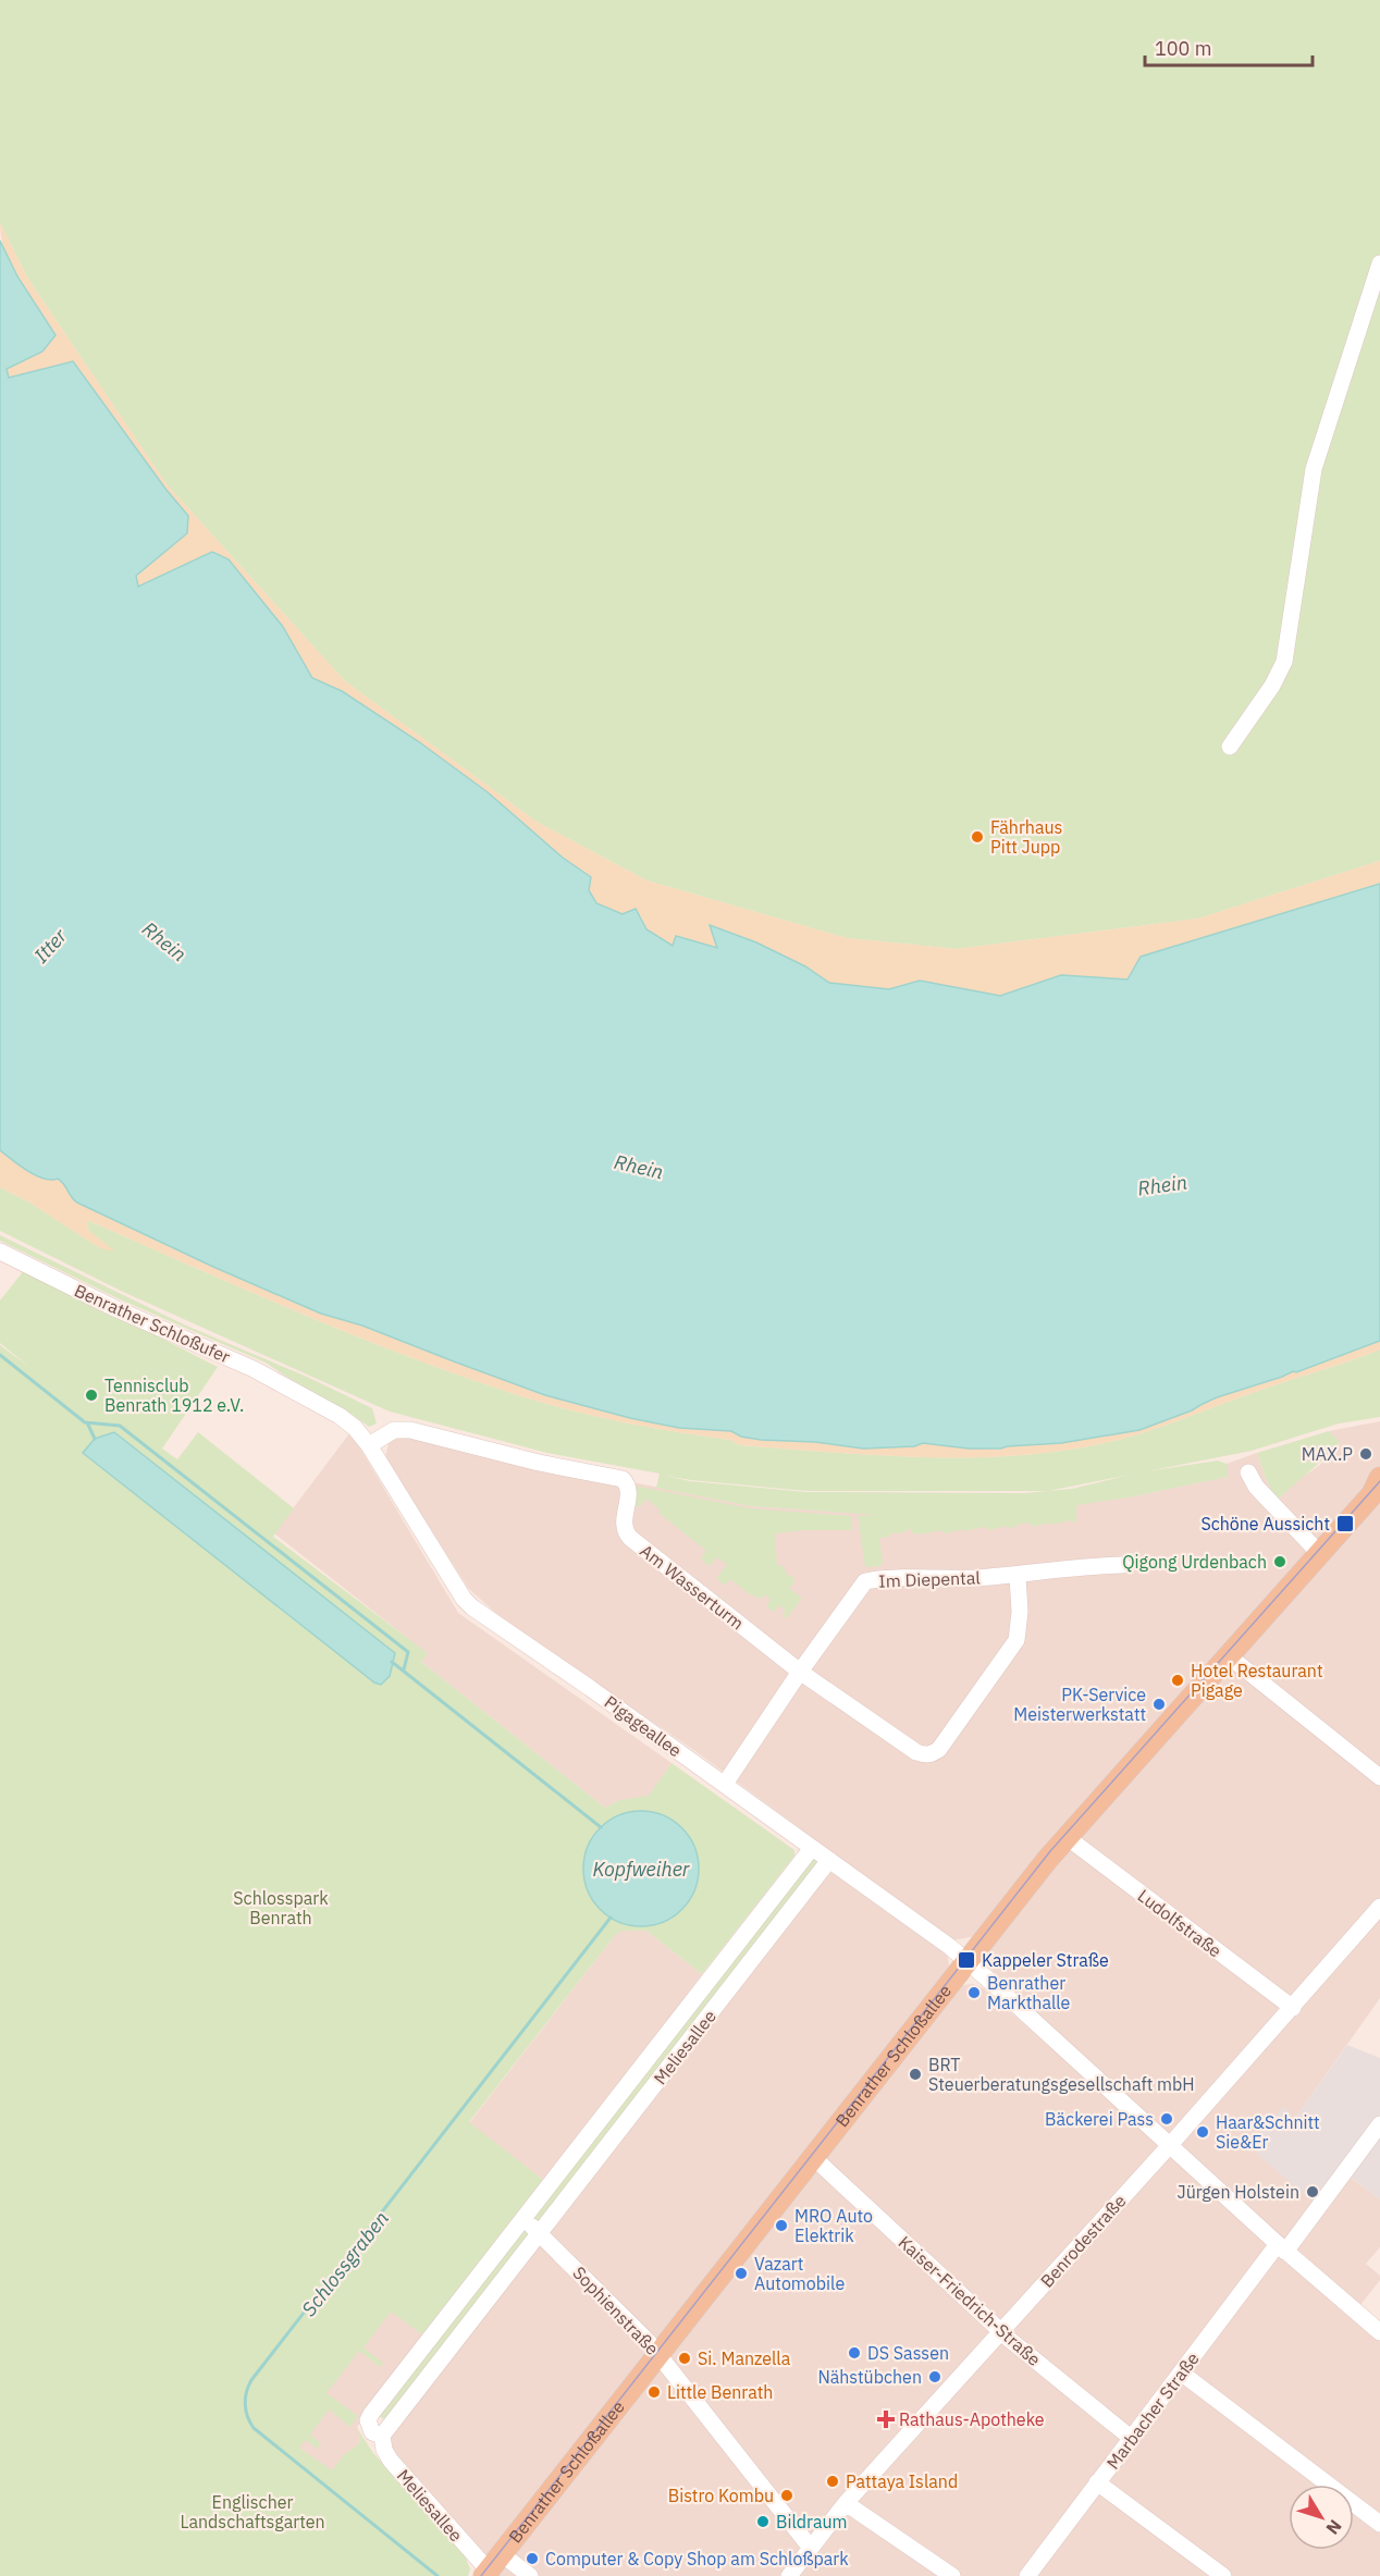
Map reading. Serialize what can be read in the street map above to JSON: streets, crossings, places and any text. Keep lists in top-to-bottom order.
{
  "streets": {
    "main road": ["Benrather Schloßallee"],
    "street": [
      "Benrather Schloßufer",
      "Im Diepental",
      "Am Wasserturm",
      "Pigageallee",
      "Ludolfstraße",
      "Meliesallee",
      "Benrodestraße",
      "Kaiser-Friedrich-Straße",
      "Sophienstraße",
      "Marbacher Straße"
    ]
  },
  "crossings": [
    ["Benrather Schloßufer", "Am Wasserturm"],
    ["Benrather Schloßufer", "Pigageallee"],
    ["Im Diepental", "Am Wasserturm"],
    ["Im Diepental", "Pigageallee"],
    ["Am Wasserturm", "Pigageallee"],
    ["Pigageallee", "Meliesallee"],
    ["Pigageallee", "Benrather Schloßallee"],
    ["Ludolfstraße", "Benrather Schloßallee"],
    ["Ludolfstraße", "Benrodestraße"],
    ["Meliesallee", "Benrather Schloßallee"],
    ["Meliesallee", "Sophienstraße"],
    ["Benrather Schloßallee", "Kaiser-Friedrich-Straße"],
    ["Benrather Schloßallee", "Sophienstraße"],
    ["Benrodestraße", "Kaiser-Friedrich-Straße"],
    ["Benrodestraße", "Sophienstraße"],
    ["Kaiser-Friedrich-Straße", "Marbacher Straße"]
  ],
  "water": [
    "Rhein",
    "Itter",
    "Kopfweiher",
    "Schlossgraben"
  ],
  "parks": ["Schlosspark Benrath", "Englischer Landschaftsgarten"],
  "places": {
    "other": [
      "Fährhaus Pitt Jupp",
      "Tennisclub Benrath 1912 e.V.",
      "MAX.P",
      "Qigong Urdenbach",
      "Hotel Restaurant Pigage",
      "PK-Service Meisterwerkstatt",
      "Benrather Markthalle",
      "BRT Steuerberatungsgesellschaft mbH",
      "Bäckerei Pass",
      "Haar&Schnitt Sie&Er",
      "Jürgen Holstein",
      "MRO Auto Elektrik",
      "Vazart Automobile",
      "DS Sassen",
      "Si. Manzella",
      "Nähstübchen",
      "Little Benrath",
      "Pattaya Island",
      "Bistro Kombu",
      "Bildraum",
      "Computer & Copy Shop am Schloßpark"
    ],
    "transit": ["Schöne Aussicht", "Kappeler Straße"],
    "health": ["Rathaus-Apotheke"]
  },
  "scale_bar": "100 m",
  "north": "bottom right"
}
